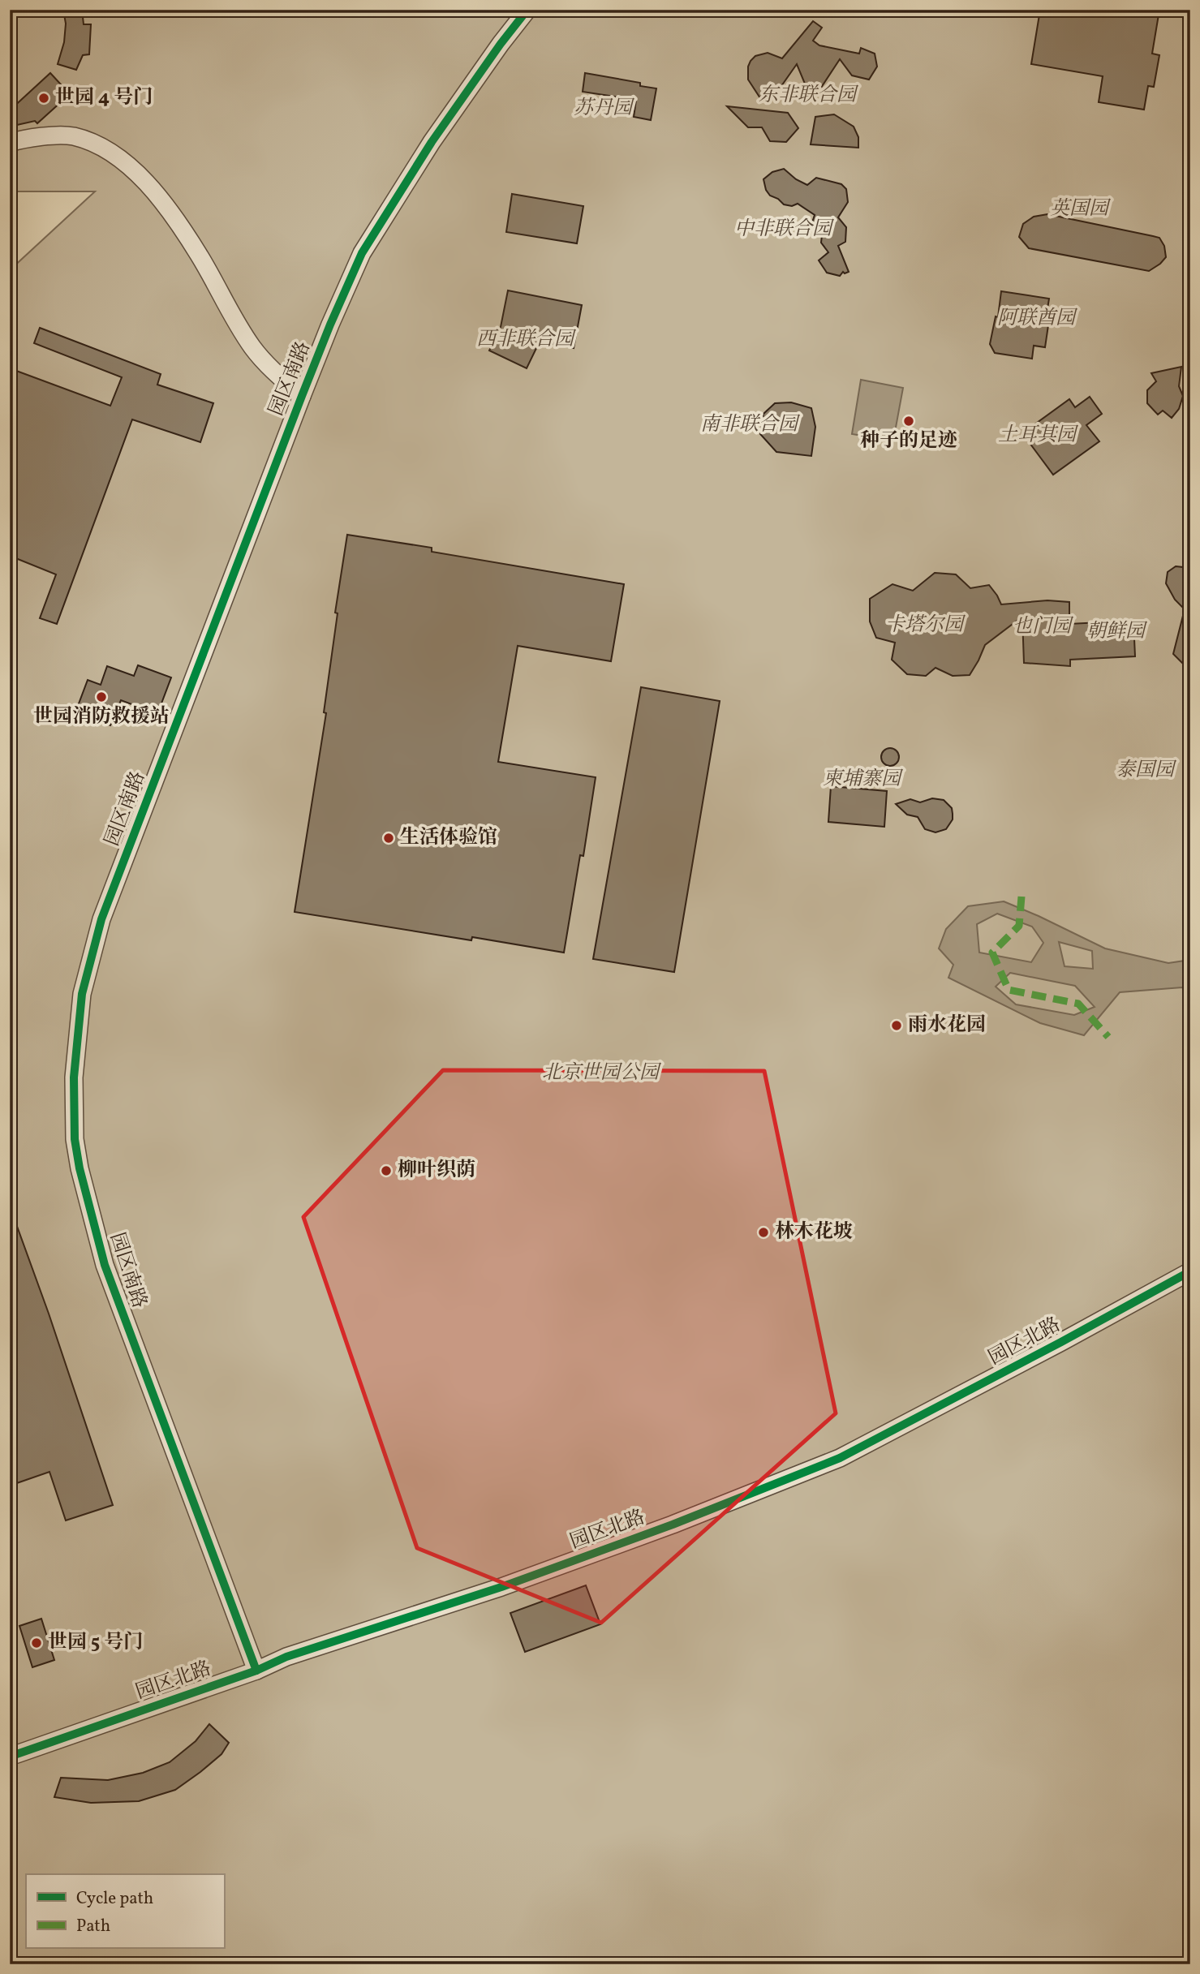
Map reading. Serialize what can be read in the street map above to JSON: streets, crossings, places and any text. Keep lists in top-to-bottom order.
{
  "streets": {
    "street": ["园区南路", "园区北路"]
  },
  "crossings": [
    ["园区南路", "园区北路"]
  ],
  "parks": [
    "东非联合园",
    "苏丹园",
    "英国园",
    "中非联合园",
    "阿联酋园",
    "西非联合园",
    "南非联合园",
    "土耳其园",
    "卡塔尔园",
    "也门园",
    "朝鲜园",
    "泰国园",
    "柬埔寨园",
    "北京世园公园"
  ],
  "places": [
    "世园 4 号门",
    "种子的足迹",
    "世园消防救援站",
    "生活体验馆",
    "雨水花园",
    "柳叶织荫",
    "林木花坡",
    "世园 5 号门"
  ],
  "legend": ["Cycle path", "Path"]
}
